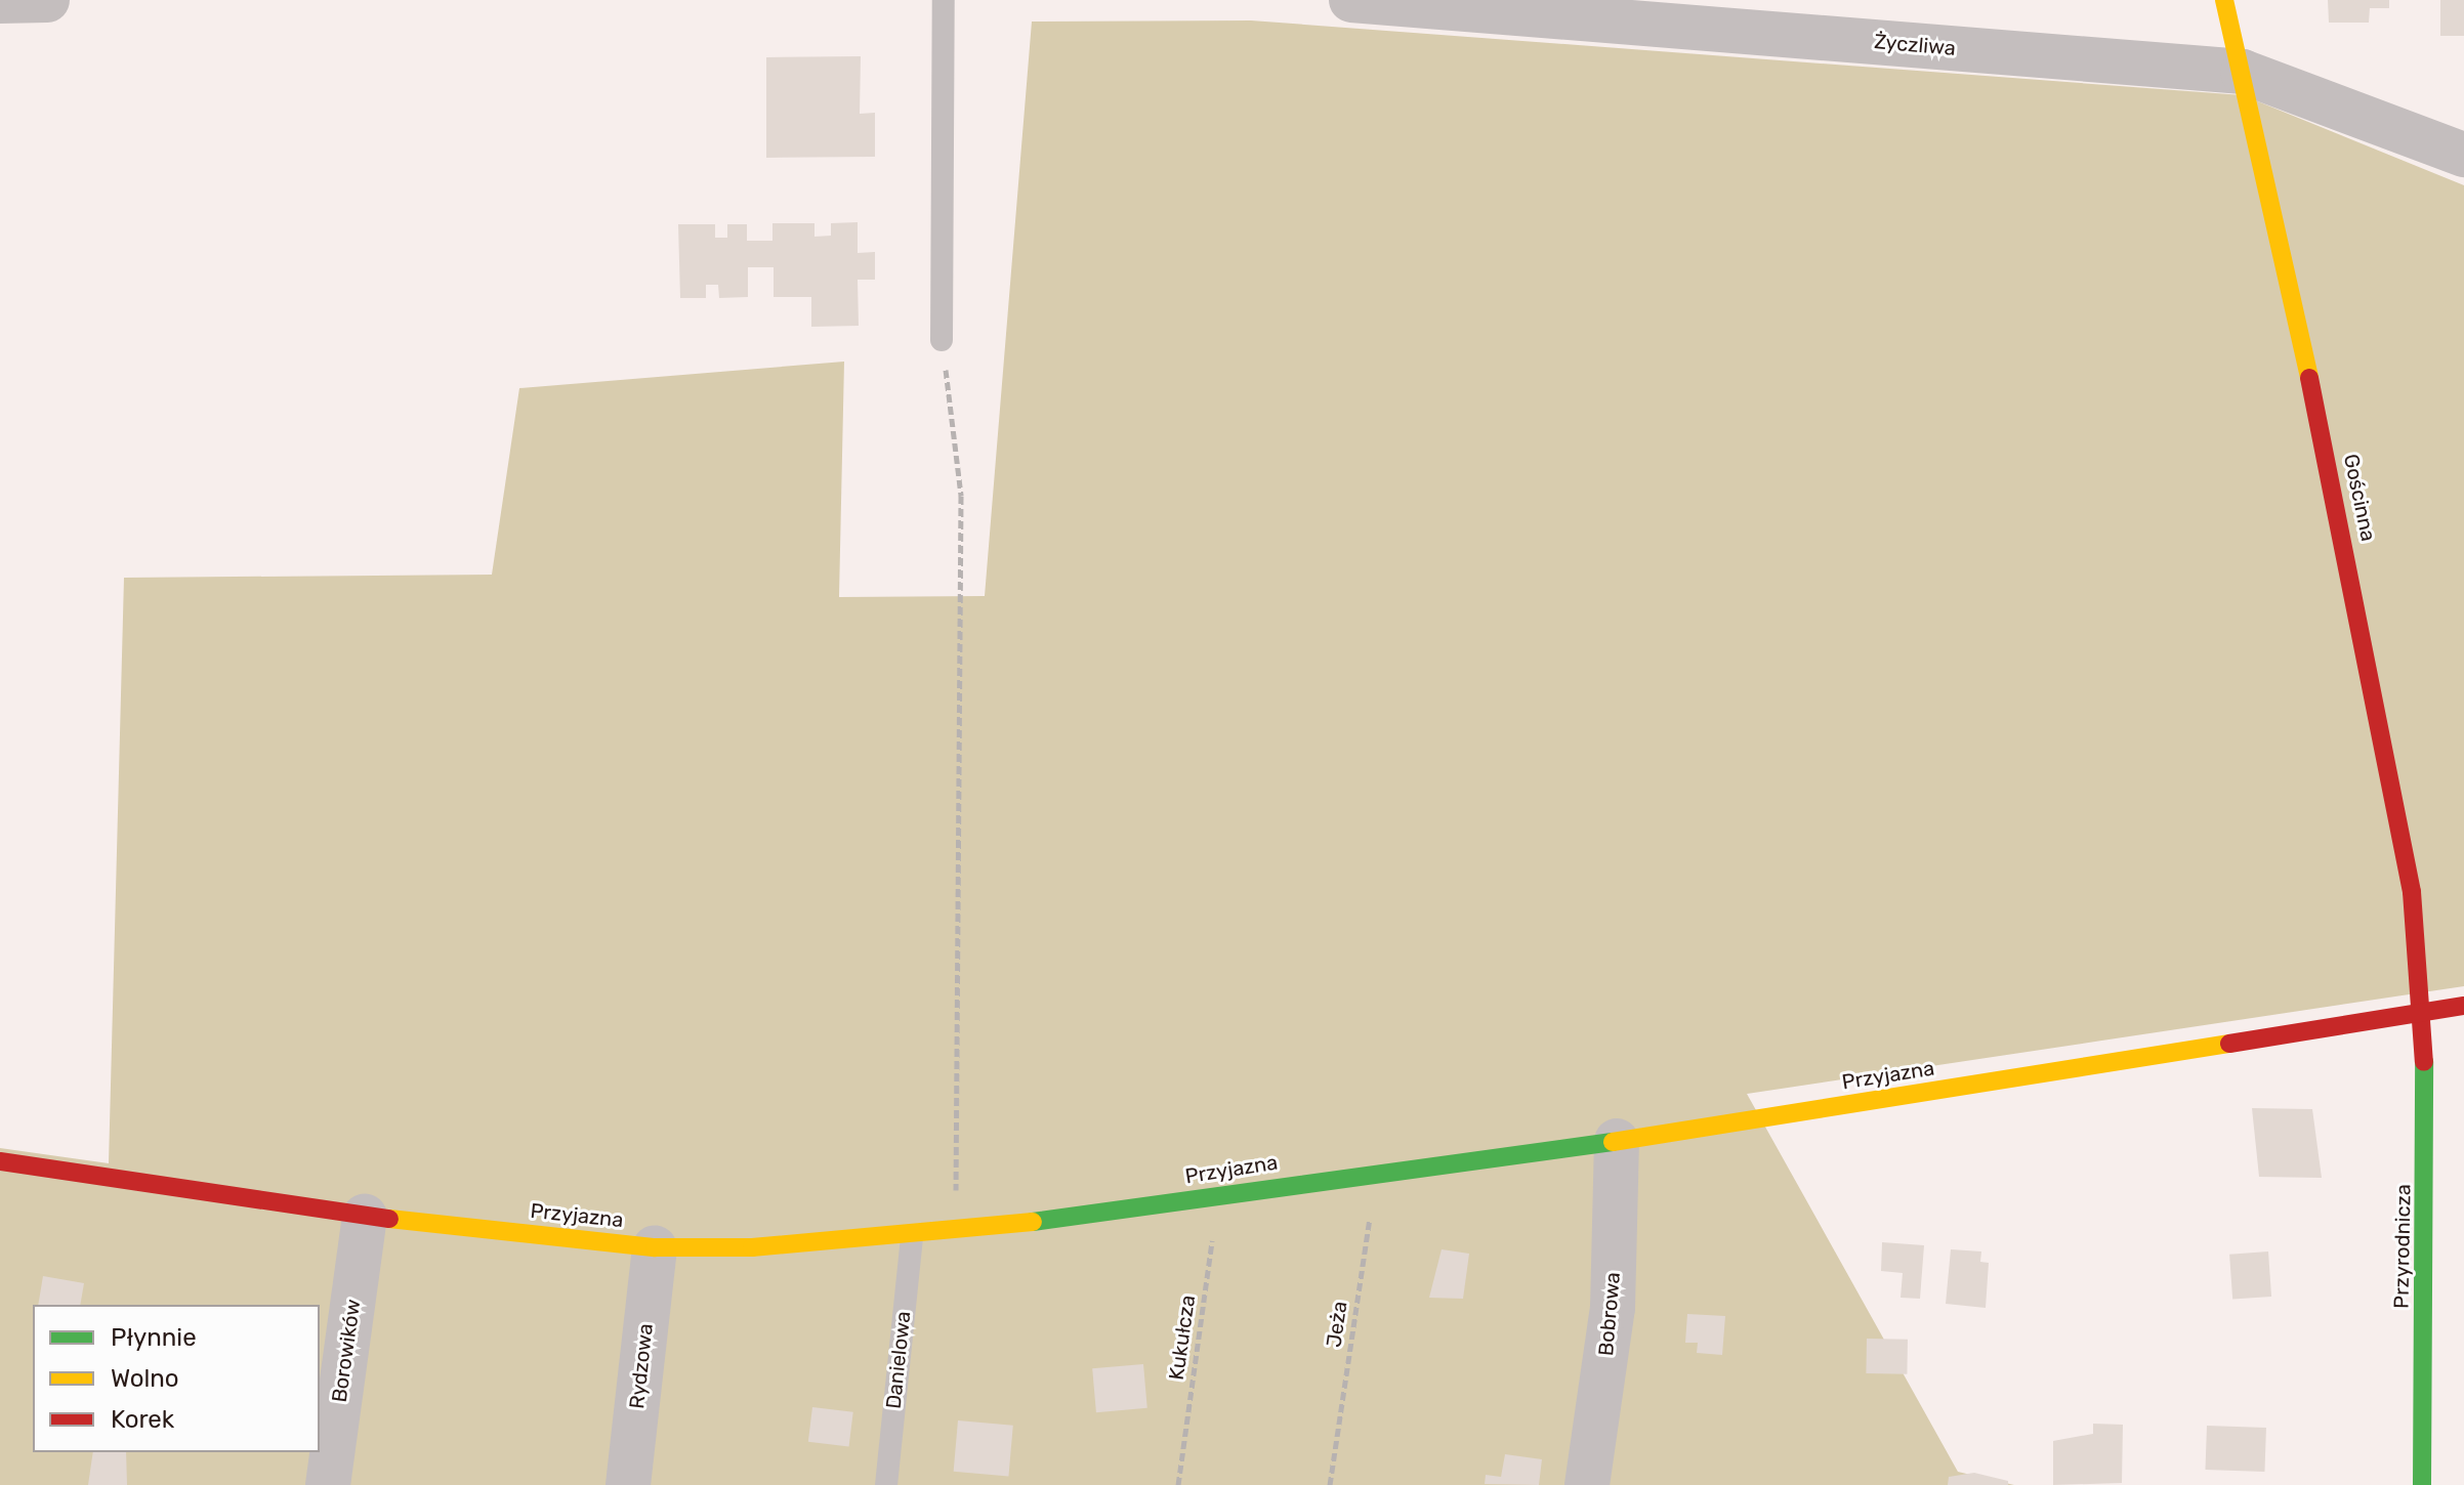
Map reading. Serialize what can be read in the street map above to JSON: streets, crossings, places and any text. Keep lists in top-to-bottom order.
{
  "streets": {
    "street": [
      "Życzliwa",
      "Gościnna",
      "Przyjazna",
      "Przyrodnicza",
      "Bobrowa",
      "Borowików",
      "Rydzowa"
    ],
    "lane": ["Danielowa"],
    "path": ["Jeża", "Kukułcza"]
  },
  "crossings": [
    ["Życzliwa", "Gościnna"],
    ["Gościnna", "Przyjazna"],
    ["Gościnna", "Przyrodnicza"],
    ["Przyjazna", "Przyrodnicza"],
    ["Przyjazna", "Bobrowa"],
    ["Przyjazna", "Jeża"],
    ["Przyjazna", "Kukułcza"],
    ["Przyjazna", "Borowików"],
    ["Przyjazna", "Danielowa"],
    ["Przyjazna", "Rydzowa"]
  ],
  "legend": ["Płynnie", "Wolno", "Korek"]
}
